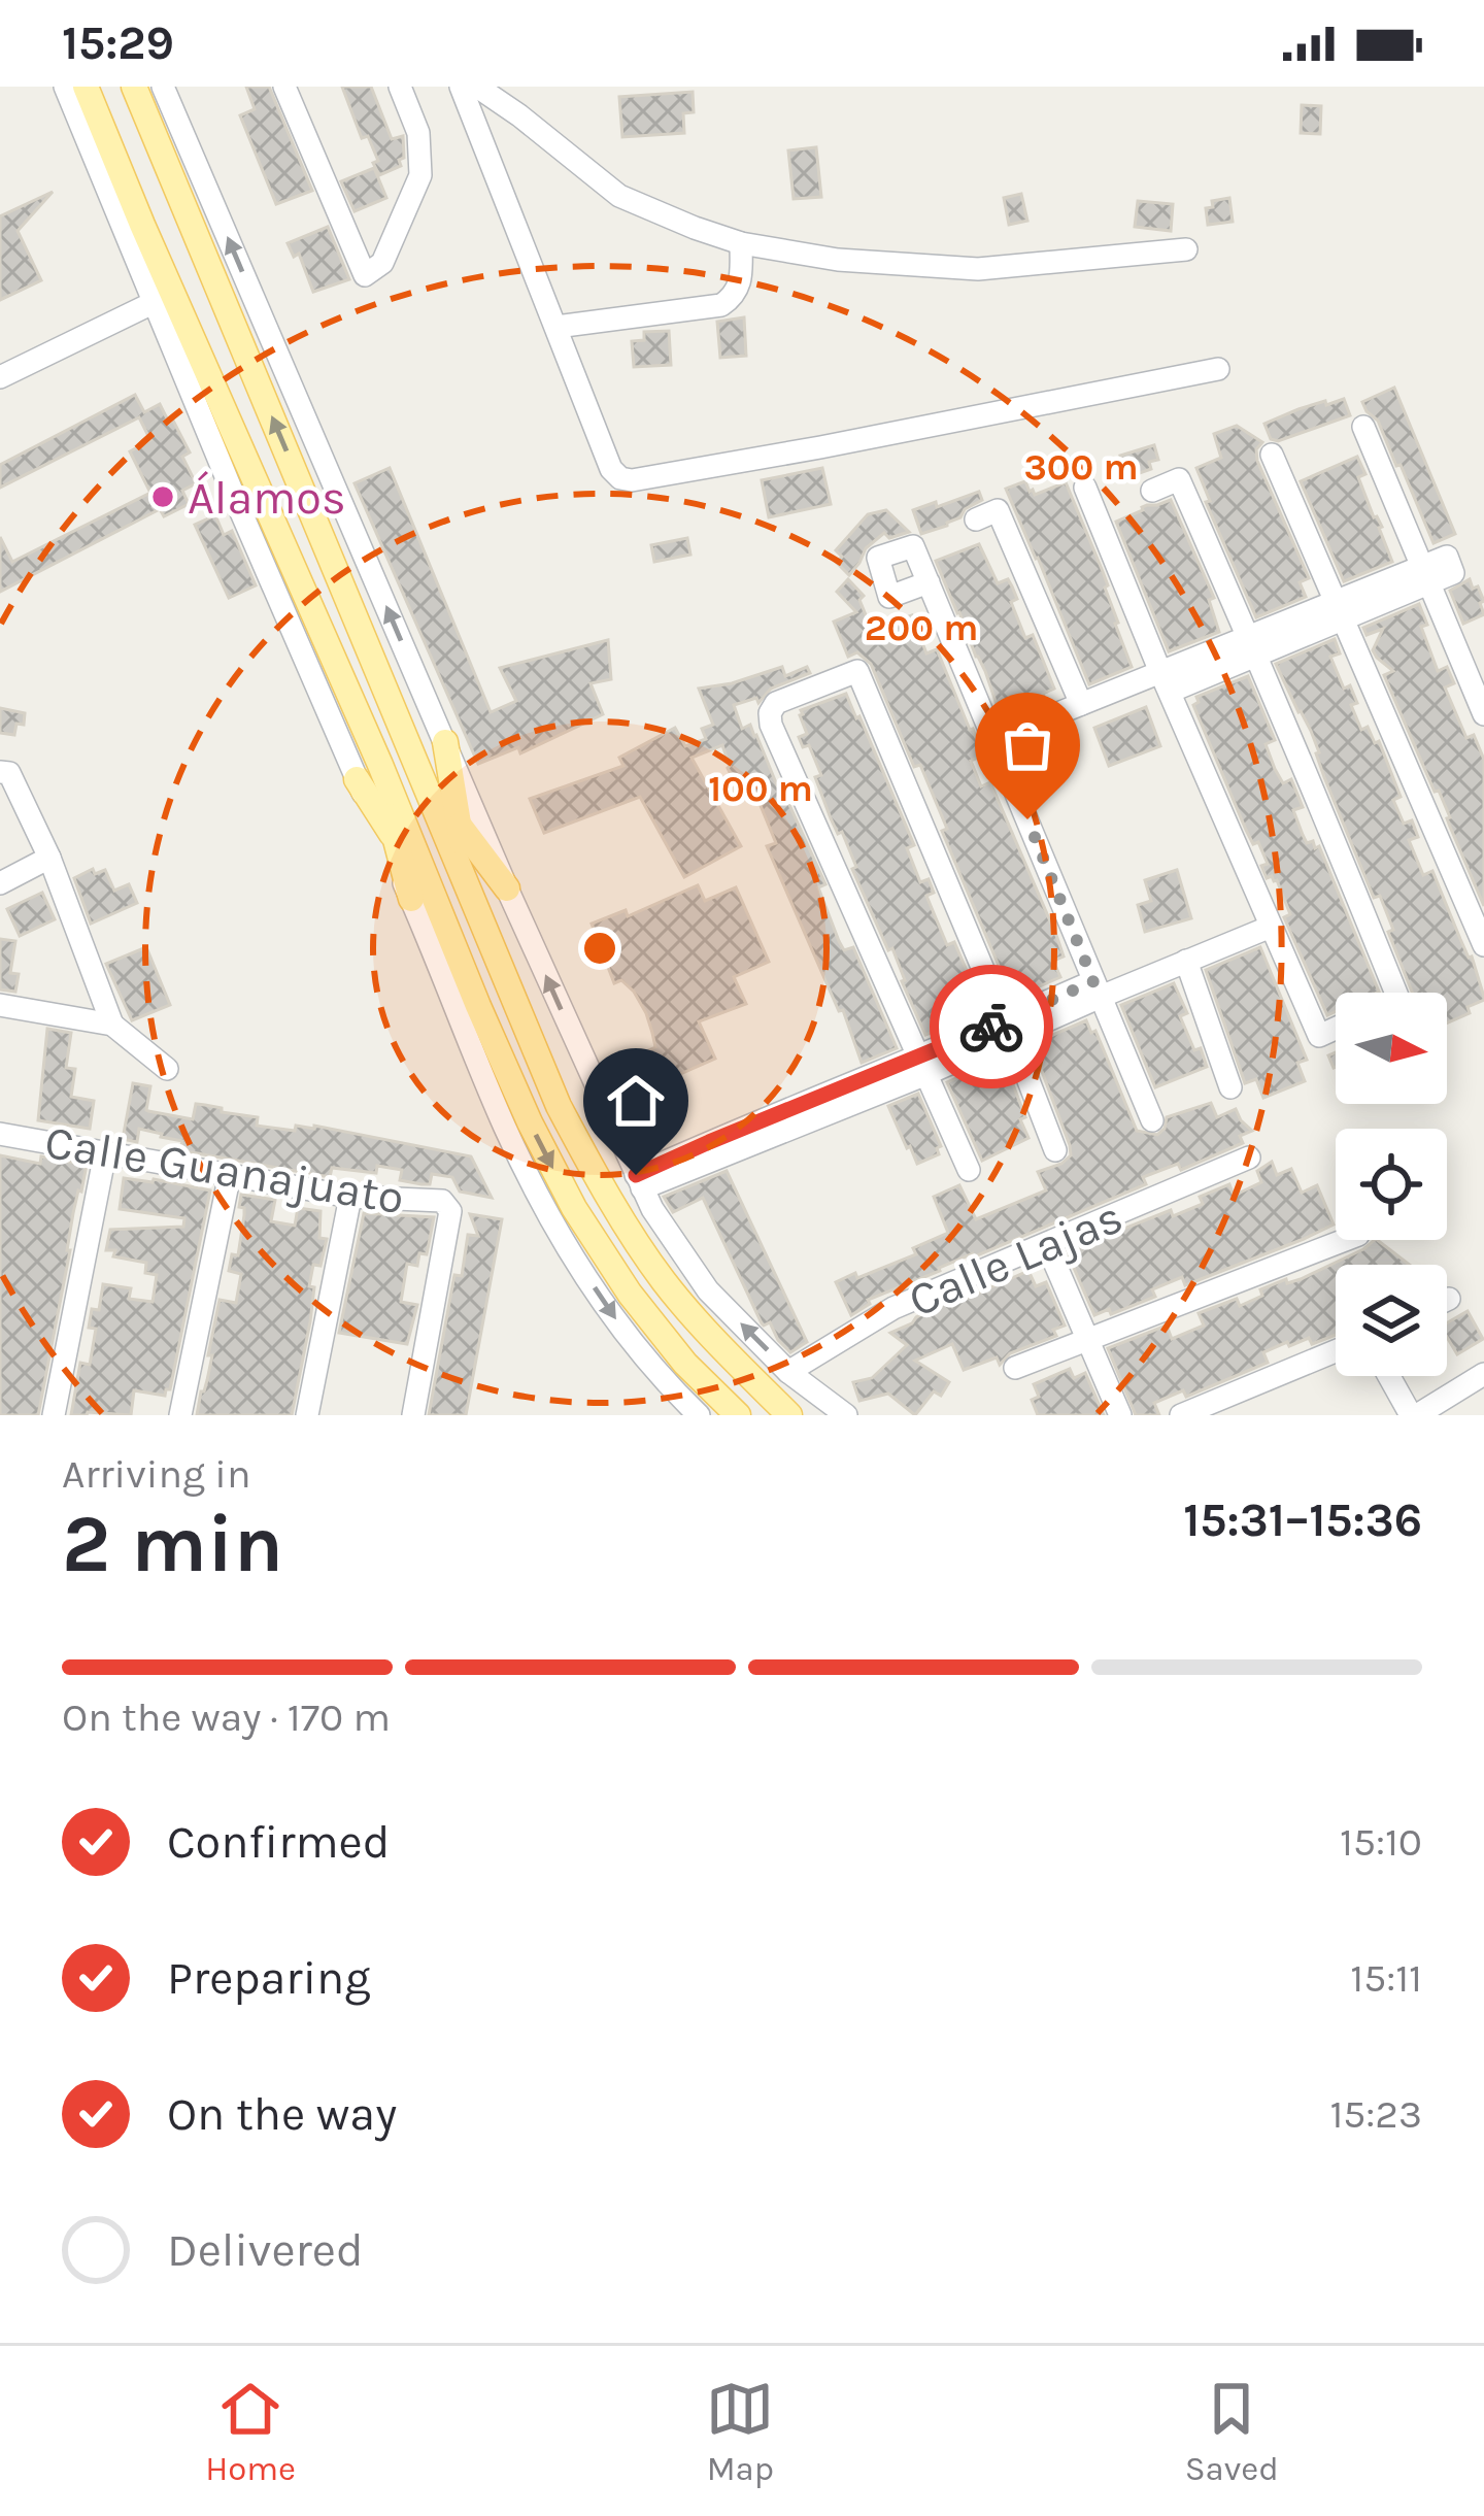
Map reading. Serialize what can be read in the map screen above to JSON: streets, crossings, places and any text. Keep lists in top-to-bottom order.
{
  "streets": {
    "street": ["Calle Guanajuato", "Calle Lajas"]
  },
  "places": ["Álamos"],
  "north": "right",
  "page": {
    "status": "15:29",
    "heading": ["2 min", "Arriving in", "15:31–15:36"],
    "bar": "On the way · 170 m",
    "list": [
      ["Confirmed", "15:10"],
      ["Preparing", "15:11"],
      ["On the way", "15:23"],
      "Delivered"
    ],
    "tabs": ["Home", "Map", "Saved"]
  },
  "rings": ["300 m", "200 m", "100 m"]
}
